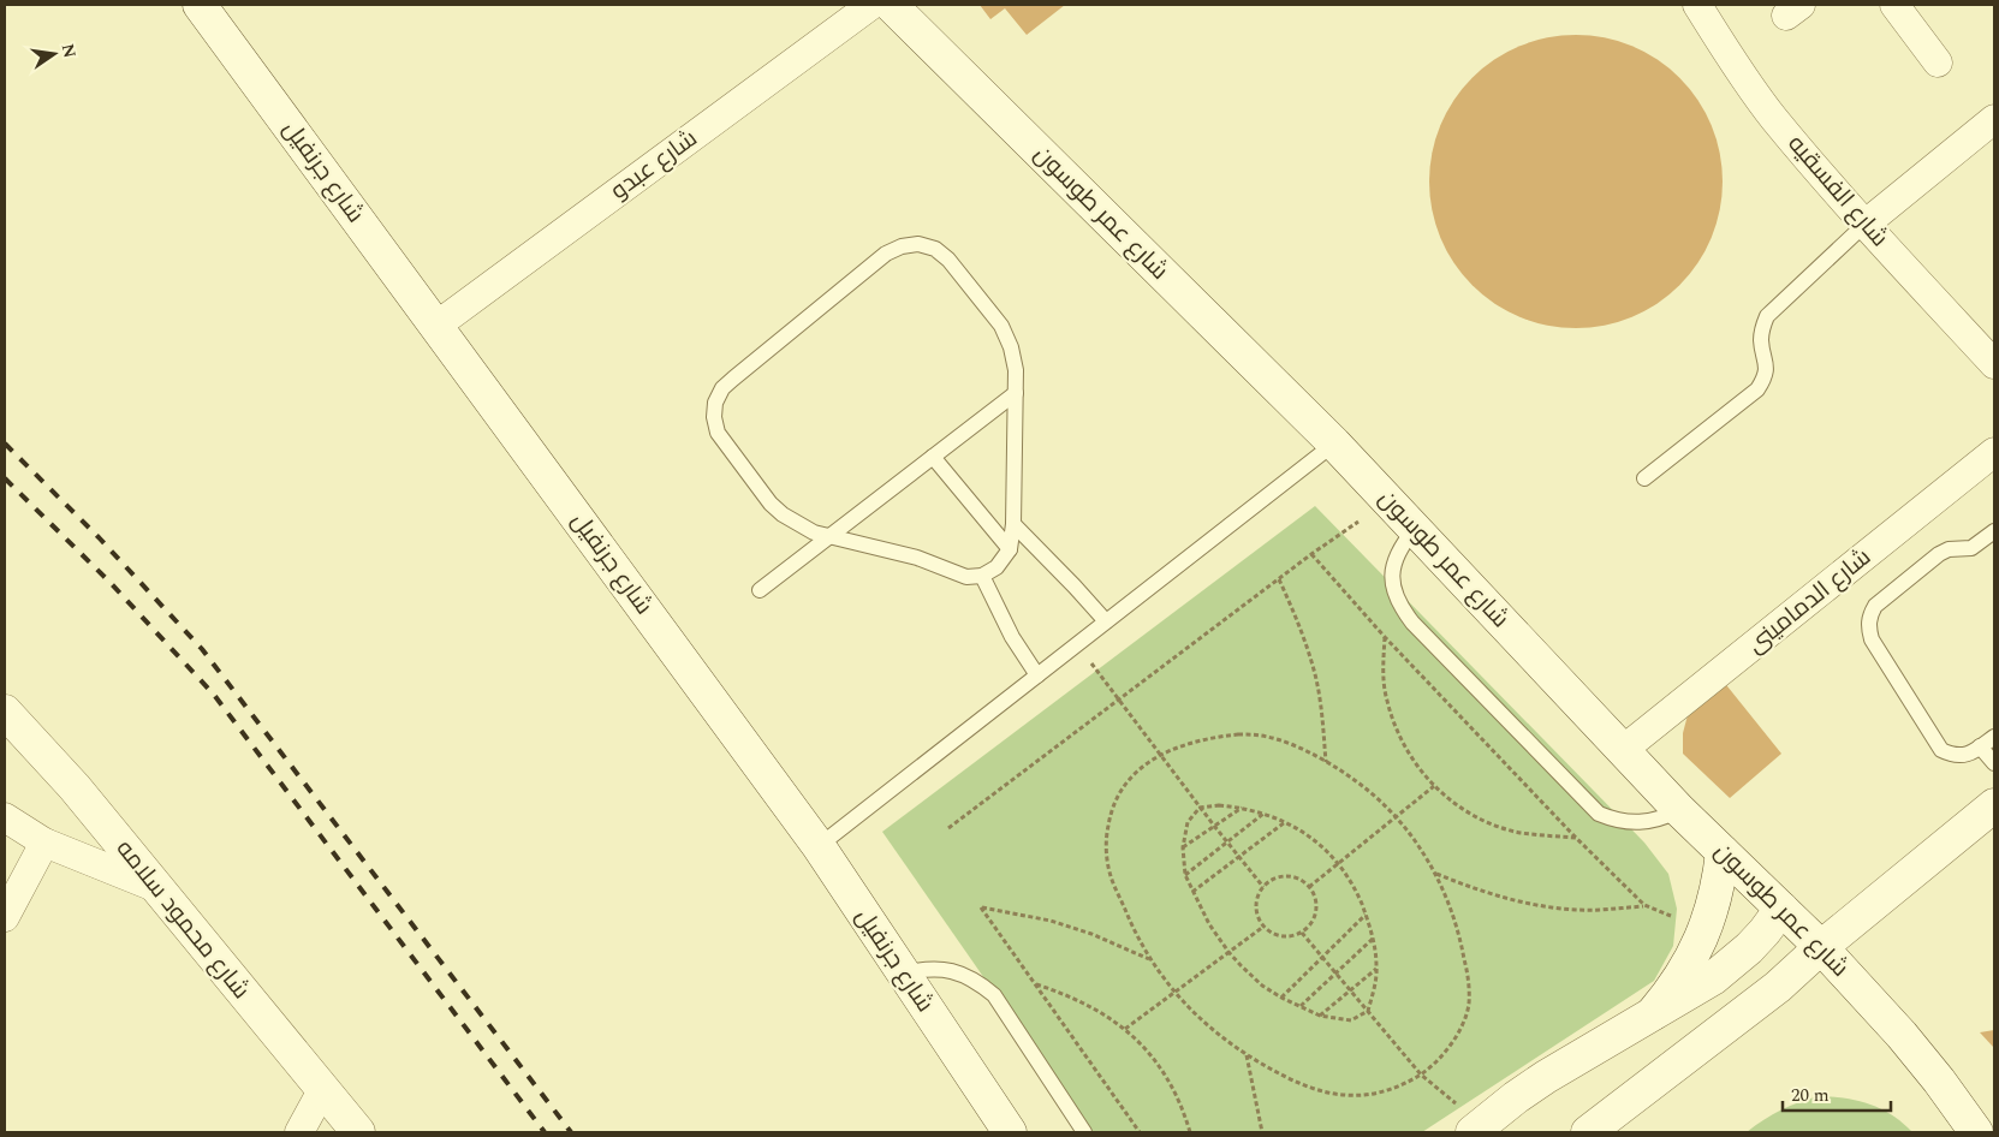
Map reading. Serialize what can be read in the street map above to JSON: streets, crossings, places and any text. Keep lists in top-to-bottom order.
{
  "streets": {
    "main road": ["شارع جرنفيل", "شارع عمر طوسون", "شارع محمود سلامه"],
    "street": ["شارع عبدو", "شارع الفسقيه", "شارع الدمامينى"]
  },
  "crossings": [
    ["شارع عبدو", "شارع جرنفيل"],
    ["شارع عمر طوسون", "شارع الدمامينى"]
  ],
  "scale_bar": "20 m",
  "north": "right"
}
